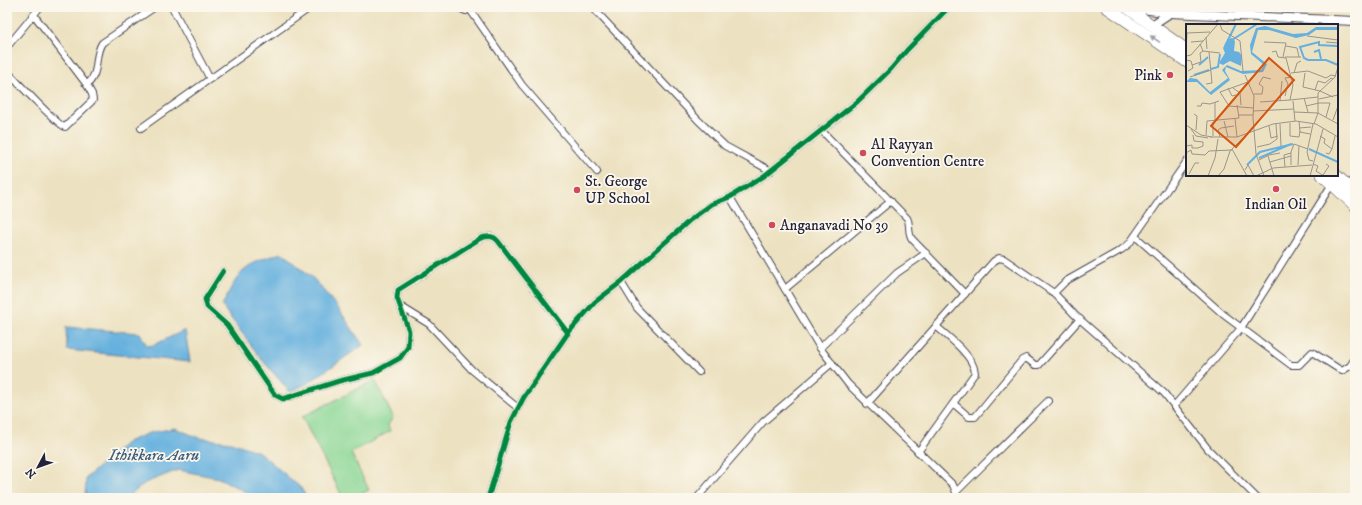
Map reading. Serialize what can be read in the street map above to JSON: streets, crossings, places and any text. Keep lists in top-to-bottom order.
{
  "water": ["Ithikkara Aaru"],
  "places": [
    "Pink",
    "Al Rayyan Convention Centre",
    "Indian Oil",
    "St. George UP School",
    "Anganavadi No 39"
  ],
  "north": "bottom left"
}
